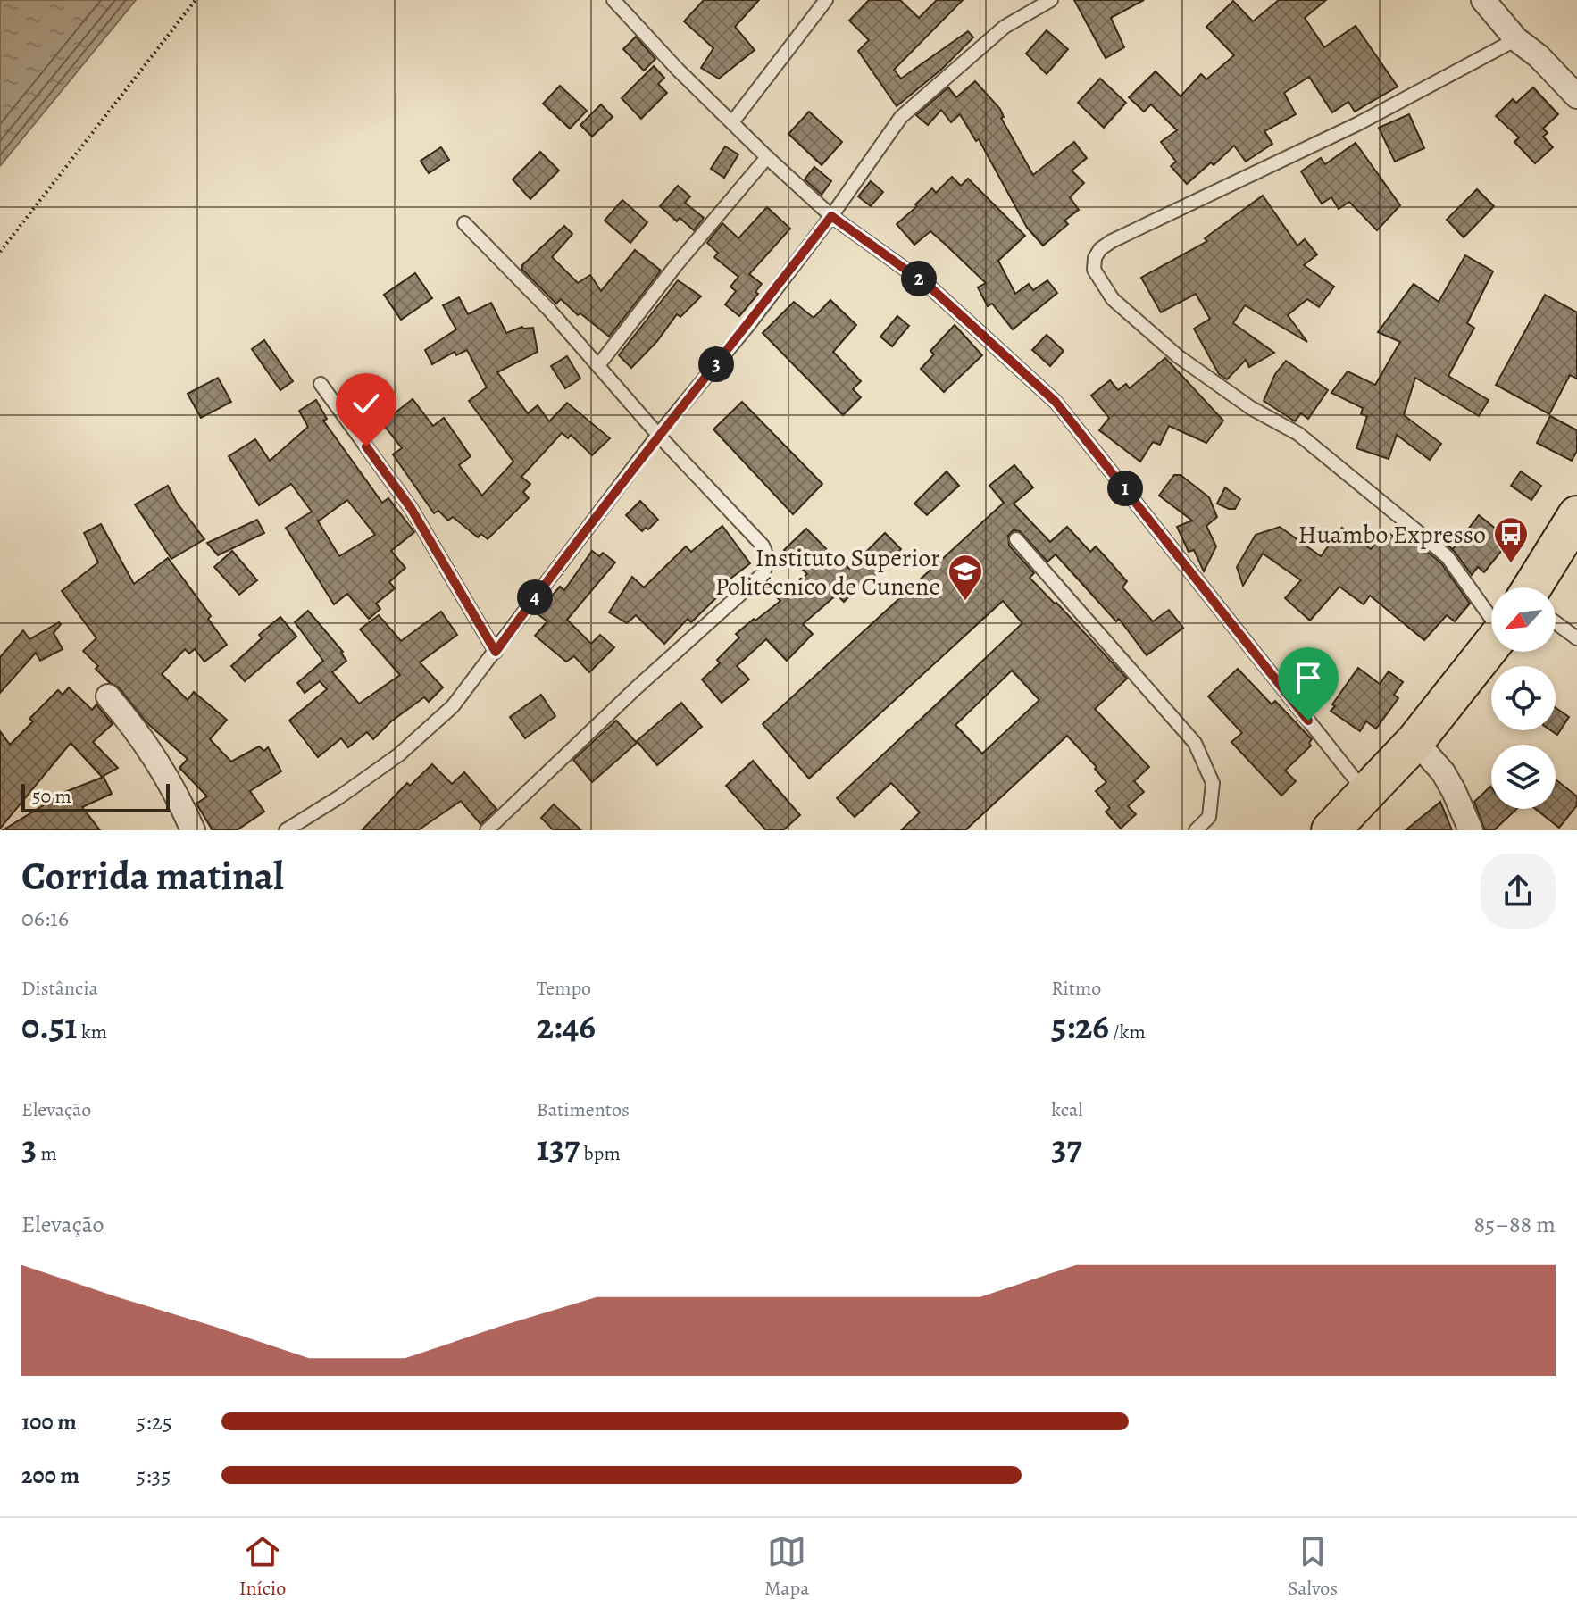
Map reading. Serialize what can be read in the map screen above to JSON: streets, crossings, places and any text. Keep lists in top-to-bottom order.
{
  "places": {
    "bus stop": ["Huambo Expresso"],
    "school or university": ["Instituto Superior Politécnico de Cunene"]
  },
  "scale_bar": "50 m",
  "north": "bottom left",
  "page": {
    "pins": [
      "2",
      "3",
      "1",
      "4"
    ],
    "scale": "50 m",
    "heading": ["Corrida matinal", "06:16"],
    "stats": [
      ["Distância", "0.51 km"],
      ["Tempo", "2:46"],
      ["Ritmo", "5:26 /km"],
      ["Elevação", "3 m"],
      ["Batimentos", "137 bpm"],
      ["kcal", "37"]
    ],
    "chart": ["Elevação", "85–88 m"],
    "list": [
      {
        "name": "100 m",
        "note": "5:25"
      },
      {
        "name": "200 m",
        "note": "5:35"
      }
    ],
    "tabs": ["Início", "Mapa", "Salvos"]
  }
}
